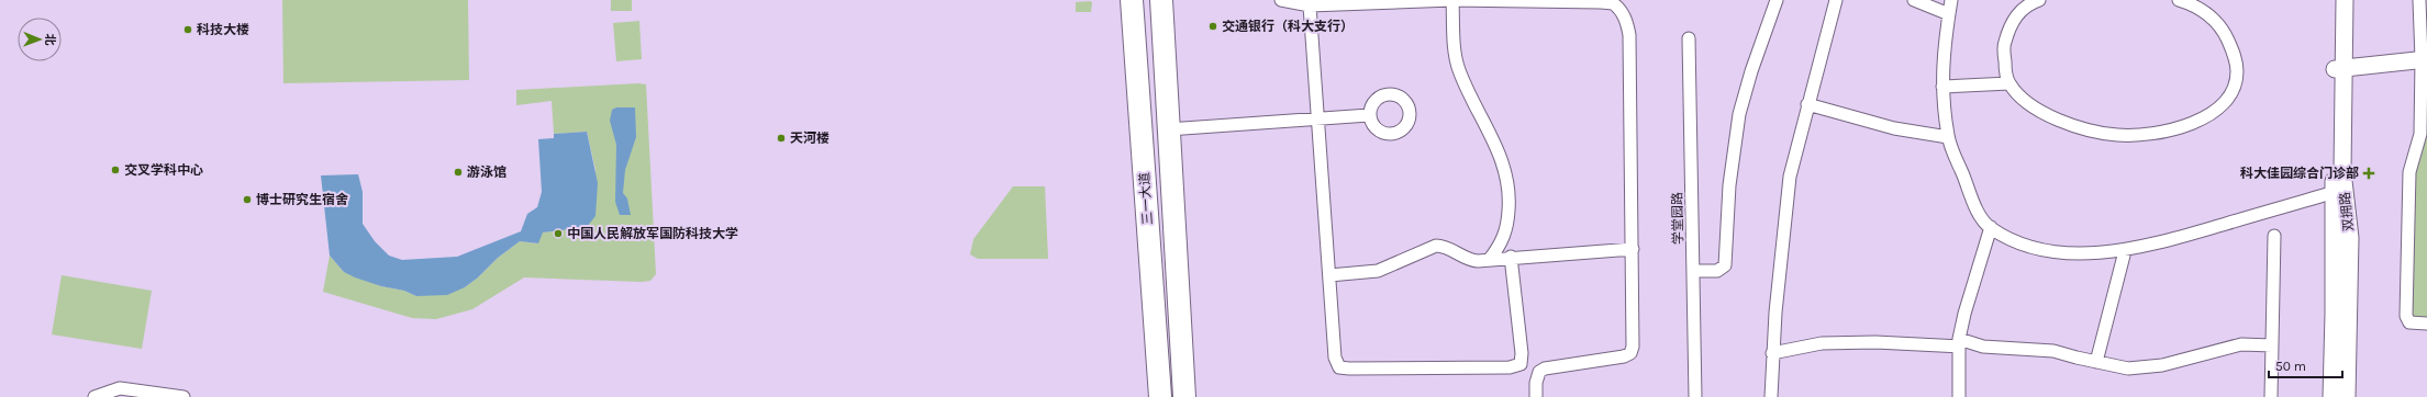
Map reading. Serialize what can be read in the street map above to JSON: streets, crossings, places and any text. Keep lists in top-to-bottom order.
{
  "streets": {
    "highway": ["三一大道"],
    "main road": ["双拥路"],
    "street": ["学堂园路"]
  },
  "places": {
    "other": [
      "交通银行（科大支行）",
      "科技大楼",
      "天河楼",
      "交叉学科中心",
      "游泳馆",
      "博士研究生宿舍",
      "中国人民解放军国防科技大学"
    ],
    "health": ["科大佳园综合门诊部"]
  },
  "scale_bar": "50 m",
  "north": "right"
}
